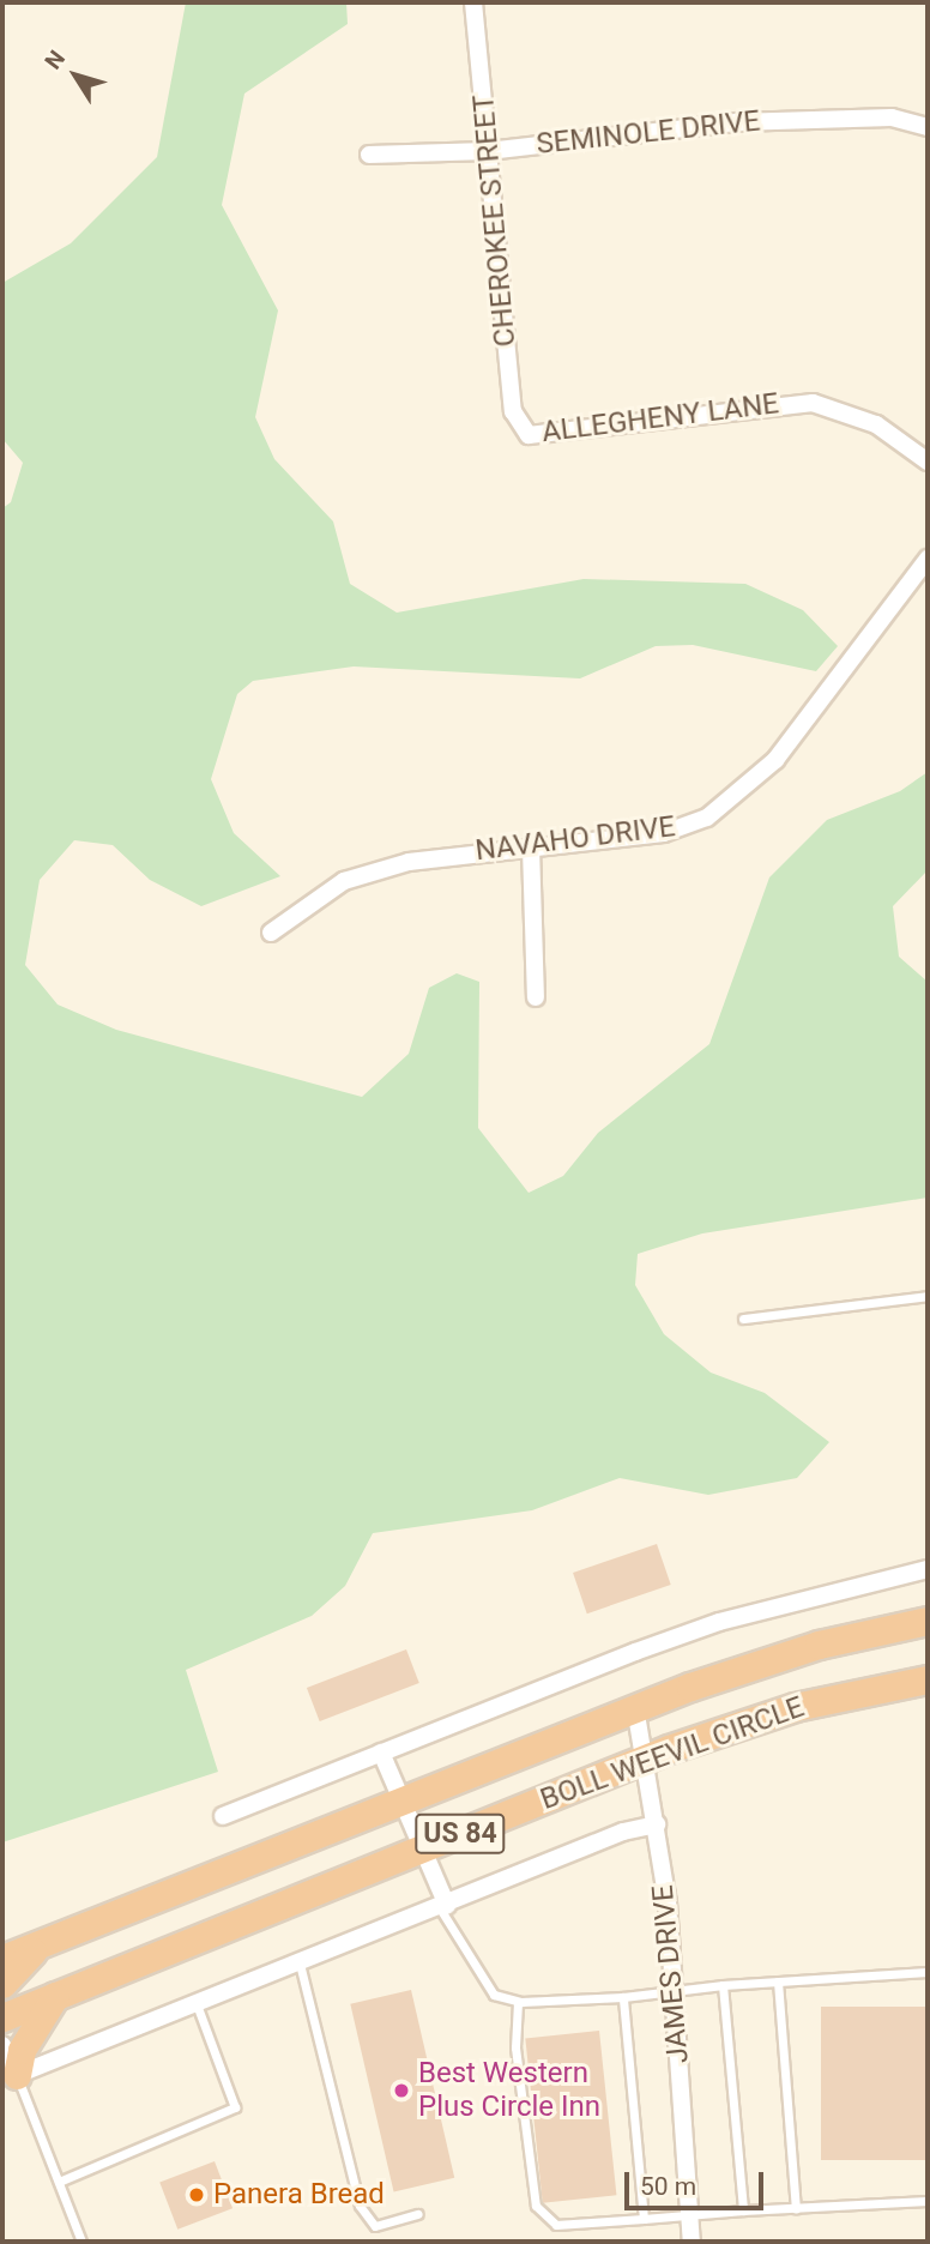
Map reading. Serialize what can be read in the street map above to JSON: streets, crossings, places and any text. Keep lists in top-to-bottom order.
{
  "streets": {
    "highway": ["BOLL WEEVIL CIRCLE", "US 84"],
    "street": [
      "SEMINOLE DRIVE",
      "CHEROKEE STREET",
      "ALLEGHENY LANE",
      "NAVAHO DRIVE",
      "JAMES DRIVE"
    ]
  },
  "crossings": [
    ["SEMINOLE DRIVE", "CHEROKEE STREET"],
    ["CHEROKEE STREET", "ALLEGHENY LANE"],
    ["BOLL WEEVIL CIRCLE", "JAMES DRIVE"]
  ],
  "places": ["Best Western Plus Circle Inn", "Panera Bread"],
  "scale_bar": "50 m",
  "north": "top left"
}
